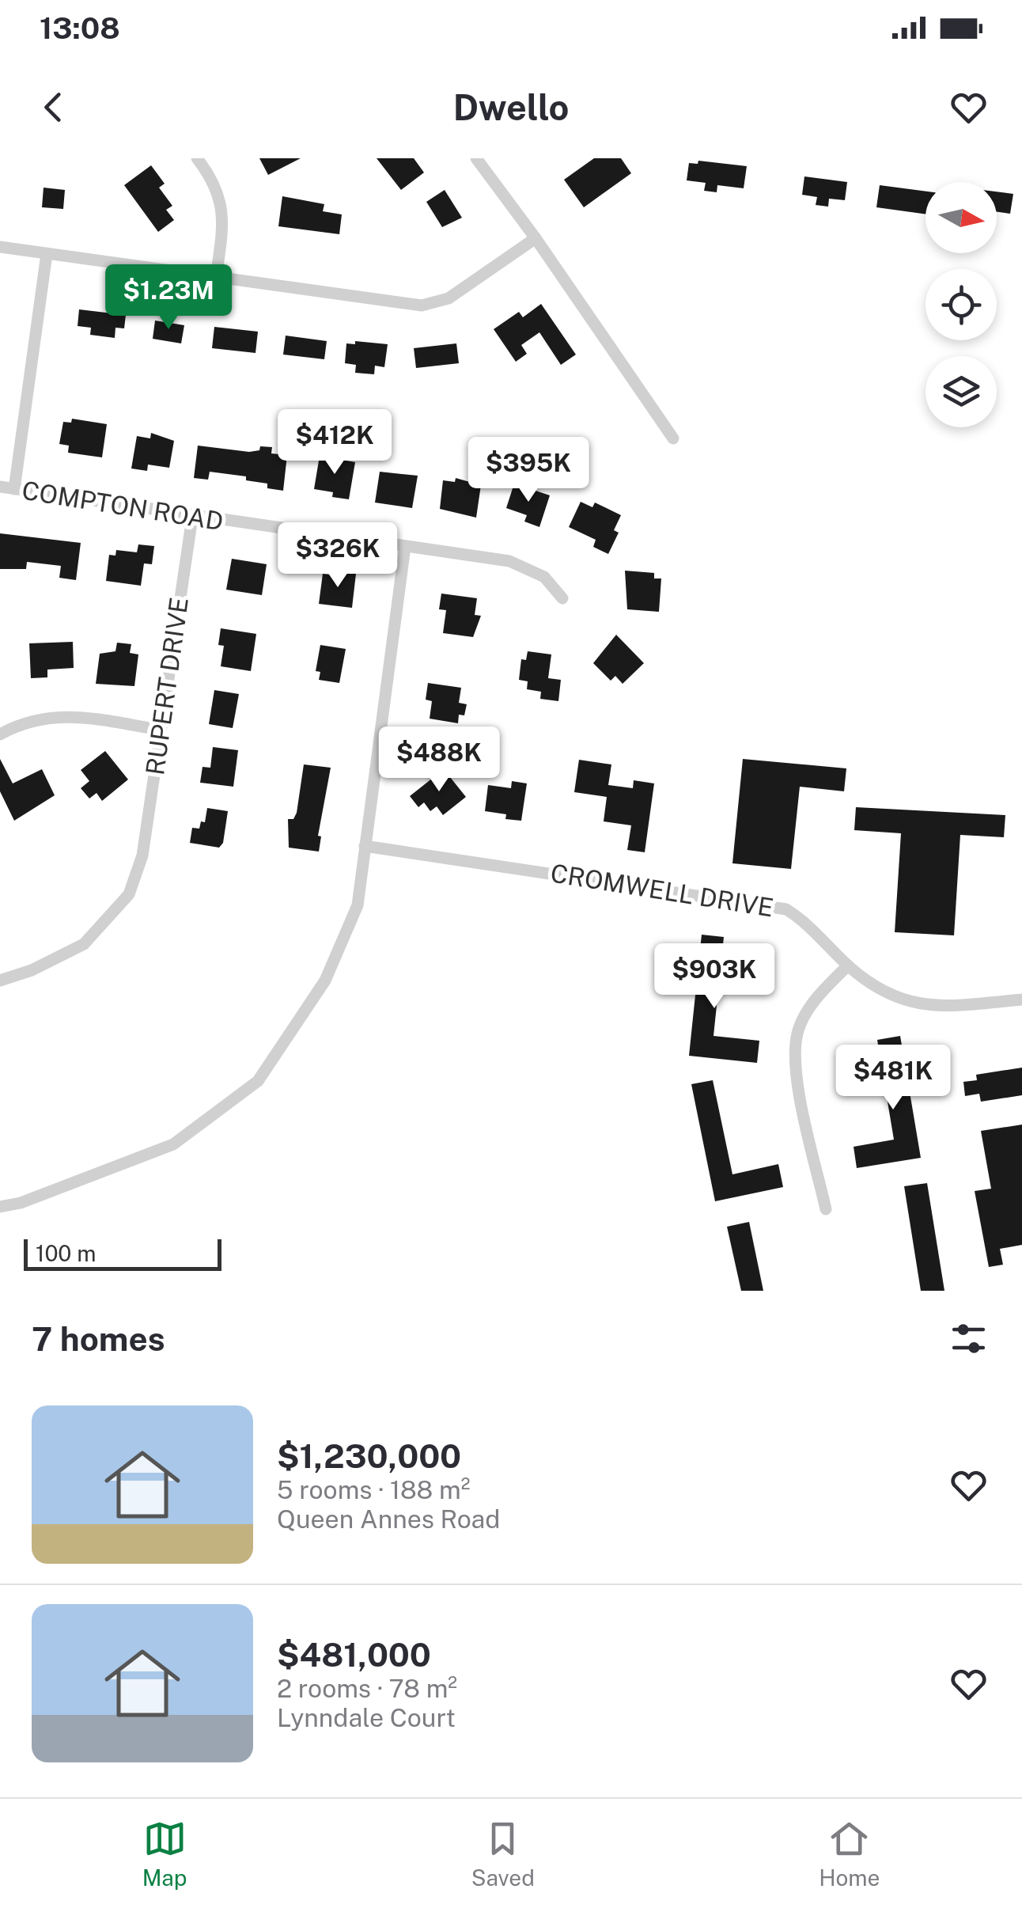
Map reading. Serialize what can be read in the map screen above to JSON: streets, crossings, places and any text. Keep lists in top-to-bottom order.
{
  "streets": {
    "street": ["COMPTON ROAD", "RUPERT DRIVE", "CROMWELL DRIVE"]
  },
  "crossings": [
    ["COMPTON ROAD", "RUPERT DRIVE"]
  ],
  "scale_bar": "100 m",
  "north": "right",
  "page": {
    "status": "13:08",
    "header": "Dwello",
    "price": [
      "$1.23M",
      "$412K",
      "$395K",
      "$326K",
      "$488K",
      "$903K",
      "$481K"
    ],
    "scale": "100 m",
    "heading": "7 homes",
    "list": [
      {
        "name": "$1,230,000",
        "note": "5 rooms · 188 m² · Queen Annes Road"
      },
      {
        "name": "$481,000",
        "note": "2 rooms · 78 m² · Lynndale Court"
      }
    ],
    "tabs": ["Map", "Saved", "Home"]
  }
}
